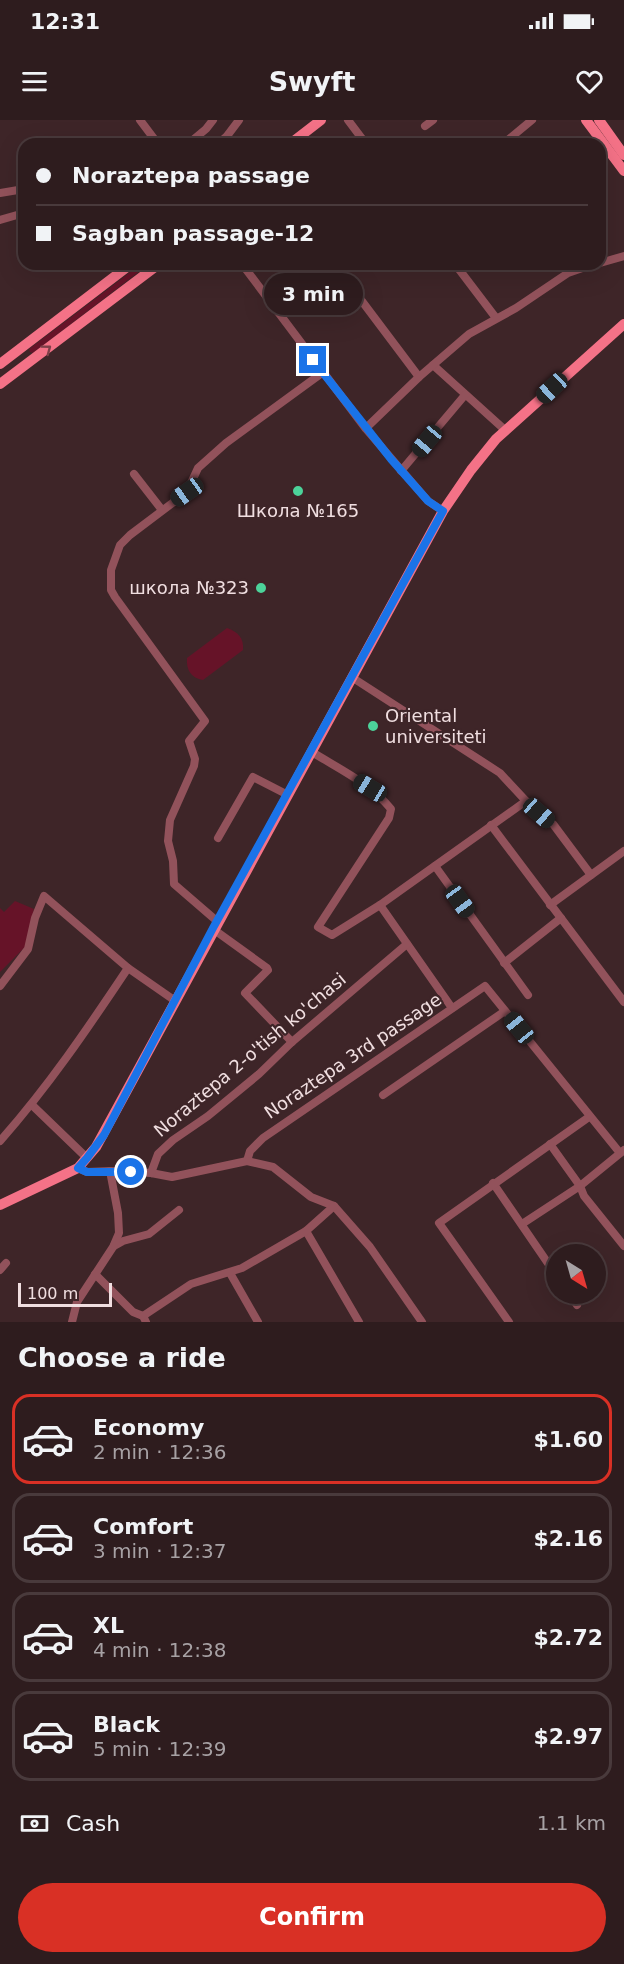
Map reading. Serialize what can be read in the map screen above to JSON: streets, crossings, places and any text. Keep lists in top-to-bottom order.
{
  "streets": {
    "street": ["Noraztepa 2-o'tish ko'chasi", "Noraztepa 3rd passage"]
  },
  "places": ["Школа №165", "школа №323", "Oriental universiteti"],
  "scale_bar": "100 m",
  "north": "bottom right",
  "page": {
    "status": "12:31",
    "header": "Swyft",
    "banner": ["Noraztepa passage", "Sagban passage-12"],
    "bubble": "3 min",
    "scale": "100 m",
    "heading": "Choose a ride",
    "list": [
      {
        "name": "Economy",
        "note": "2 min · 12:36",
        "value": "$1.60"
      },
      {
        "name": "Comfort",
        "note": "3 min · 12:37",
        "value": "$2.16"
      },
      {
        "name": "XL",
        "note": "4 min · 12:38",
        "value": "$2.72"
      },
      {
        "name": "Black",
        "note": "5 min · 12:39",
        "value": "$2.97"
      }
    ],
    "pay": ["Cash", "1.1 km"],
    "buttons": "Confirm"
  }
}
